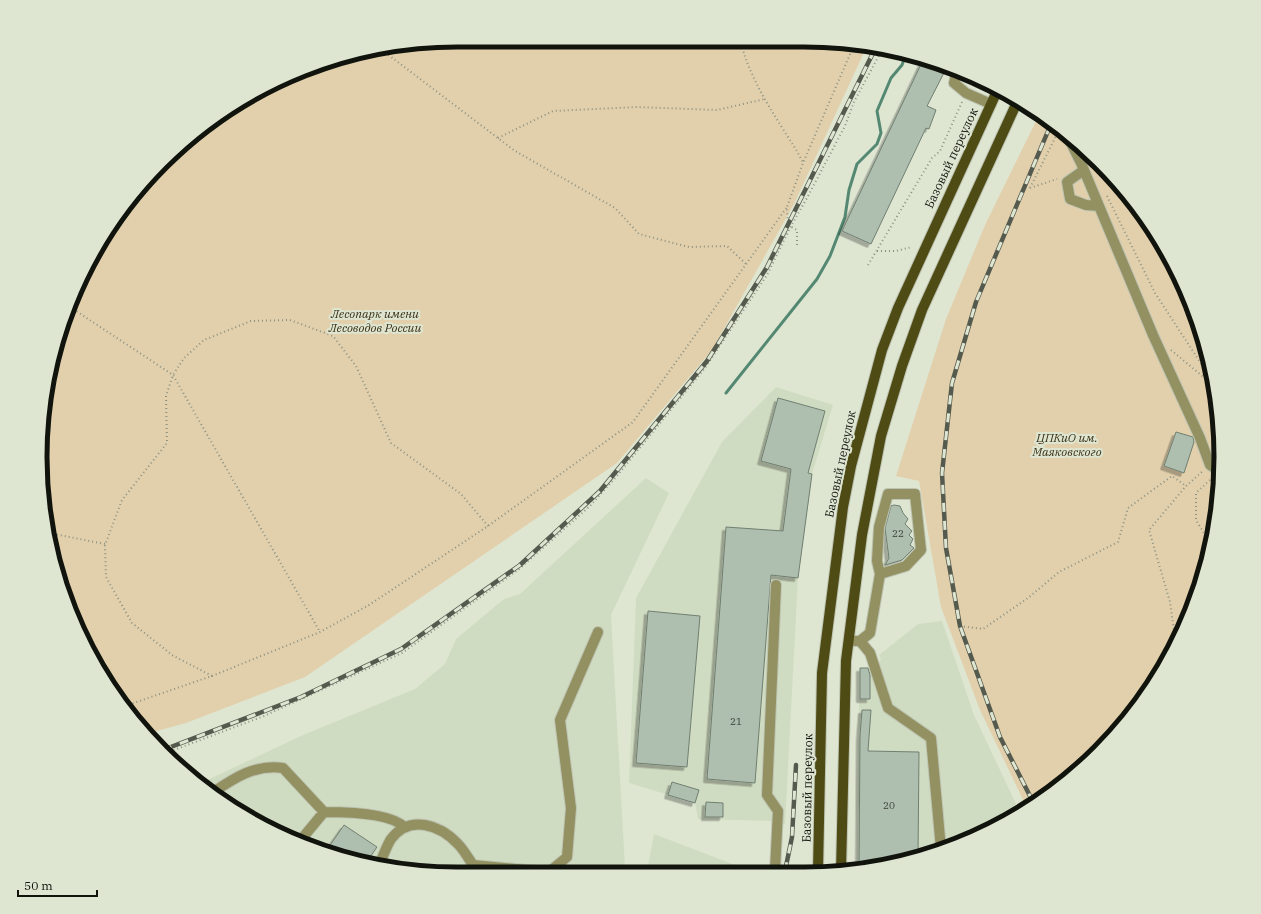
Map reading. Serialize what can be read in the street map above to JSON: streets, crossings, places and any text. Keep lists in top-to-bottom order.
{
  "streets": {
    "main road": ["Базовый переулок"]
  },
  "parks": ["Лесопарк имени Лесоводов России", "ЦПКиО им. Маяковского"],
  "house_numbers": ["22", "21", "20"],
  "scale_bar": "50 m"
}
